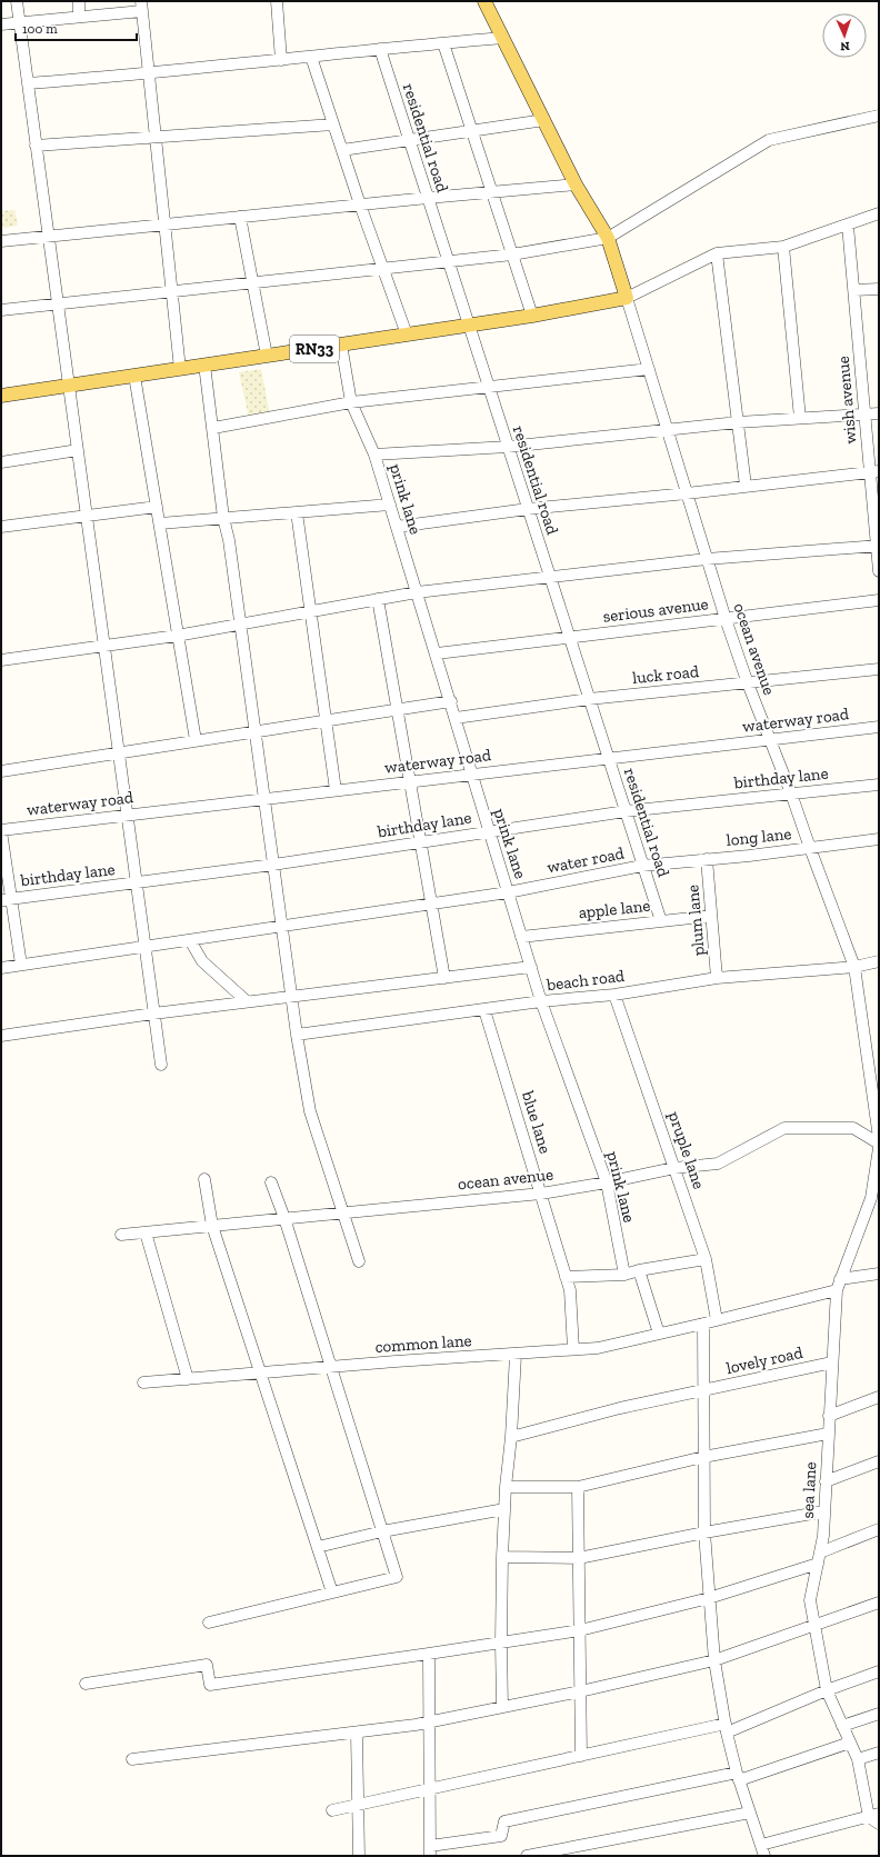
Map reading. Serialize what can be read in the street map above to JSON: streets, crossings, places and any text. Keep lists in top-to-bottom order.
{
  "streets": {
    "main road": ["RN33"],
    "street": [
      "residential road",
      "wish avenue",
      "prink lane",
      "serious avenue",
      "ocean avenue",
      "luck road",
      "waterway road",
      "birthday lane",
      "long lane",
      "water road",
      "apple lane",
      "plum lane",
      "beach road",
      "blue lane",
      "pruple lane",
      "common lane",
      "lovely road",
      "sea lane"
    ]
  },
  "crossings": [
    ["residential road", "RN33"],
    ["residential road", "serious avenue"],
    ["residential road", "luck road"],
    ["residential road", "waterway road"],
    ["residential road", "birthday lane"],
    ["residential road", "long lane"],
    ["residential road", "water road"],
    ["residential road", "apple lane"],
    ["RN33", "wish avenue"],
    ["RN33", "prink lane"],
    ["RN33", "ocean avenue"],
    ["prink lane", "serious avenue"],
    ["prink lane", "ocean avenue"],
    ["prink lane", "luck road"],
    ["prink lane", "waterway road"],
    ["prink lane", "birthday lane"],
    ["prink lane", "water road"],
    ["prink lane", "apple lane"],
    ["prink lane", "beach road"],
    ["serious avenue", "ocean avenue"],
    ["ocean avenue", "luck road"],
    ["ocean avenue", "waterway road"],
    ["ocean avenue", "birthday lane"],
    ["ocean avenue", "long lane"],
    ["ocean avenue", "beach road"],
    ["ocean avenue", "blue lane"],
    ["ocean avenue", "pruple lane"],
    ["long lane", "water road"],
    ["long lane", "plum lane"],
    ["apple lane", "plum lane"],
    ["plum lane", "beach road"],
    ["beach road", "blue lane"],
    ["beach road", "pruple lane"],
    ["blue lane", "common lane"],
    ["pruple lane", "common lane"],
    ["common lane", "sea lane"],
    ["lovely road", "sea lane"]
  ],
  "scale_bar": "100 m",
  "north": "bottom"
}
